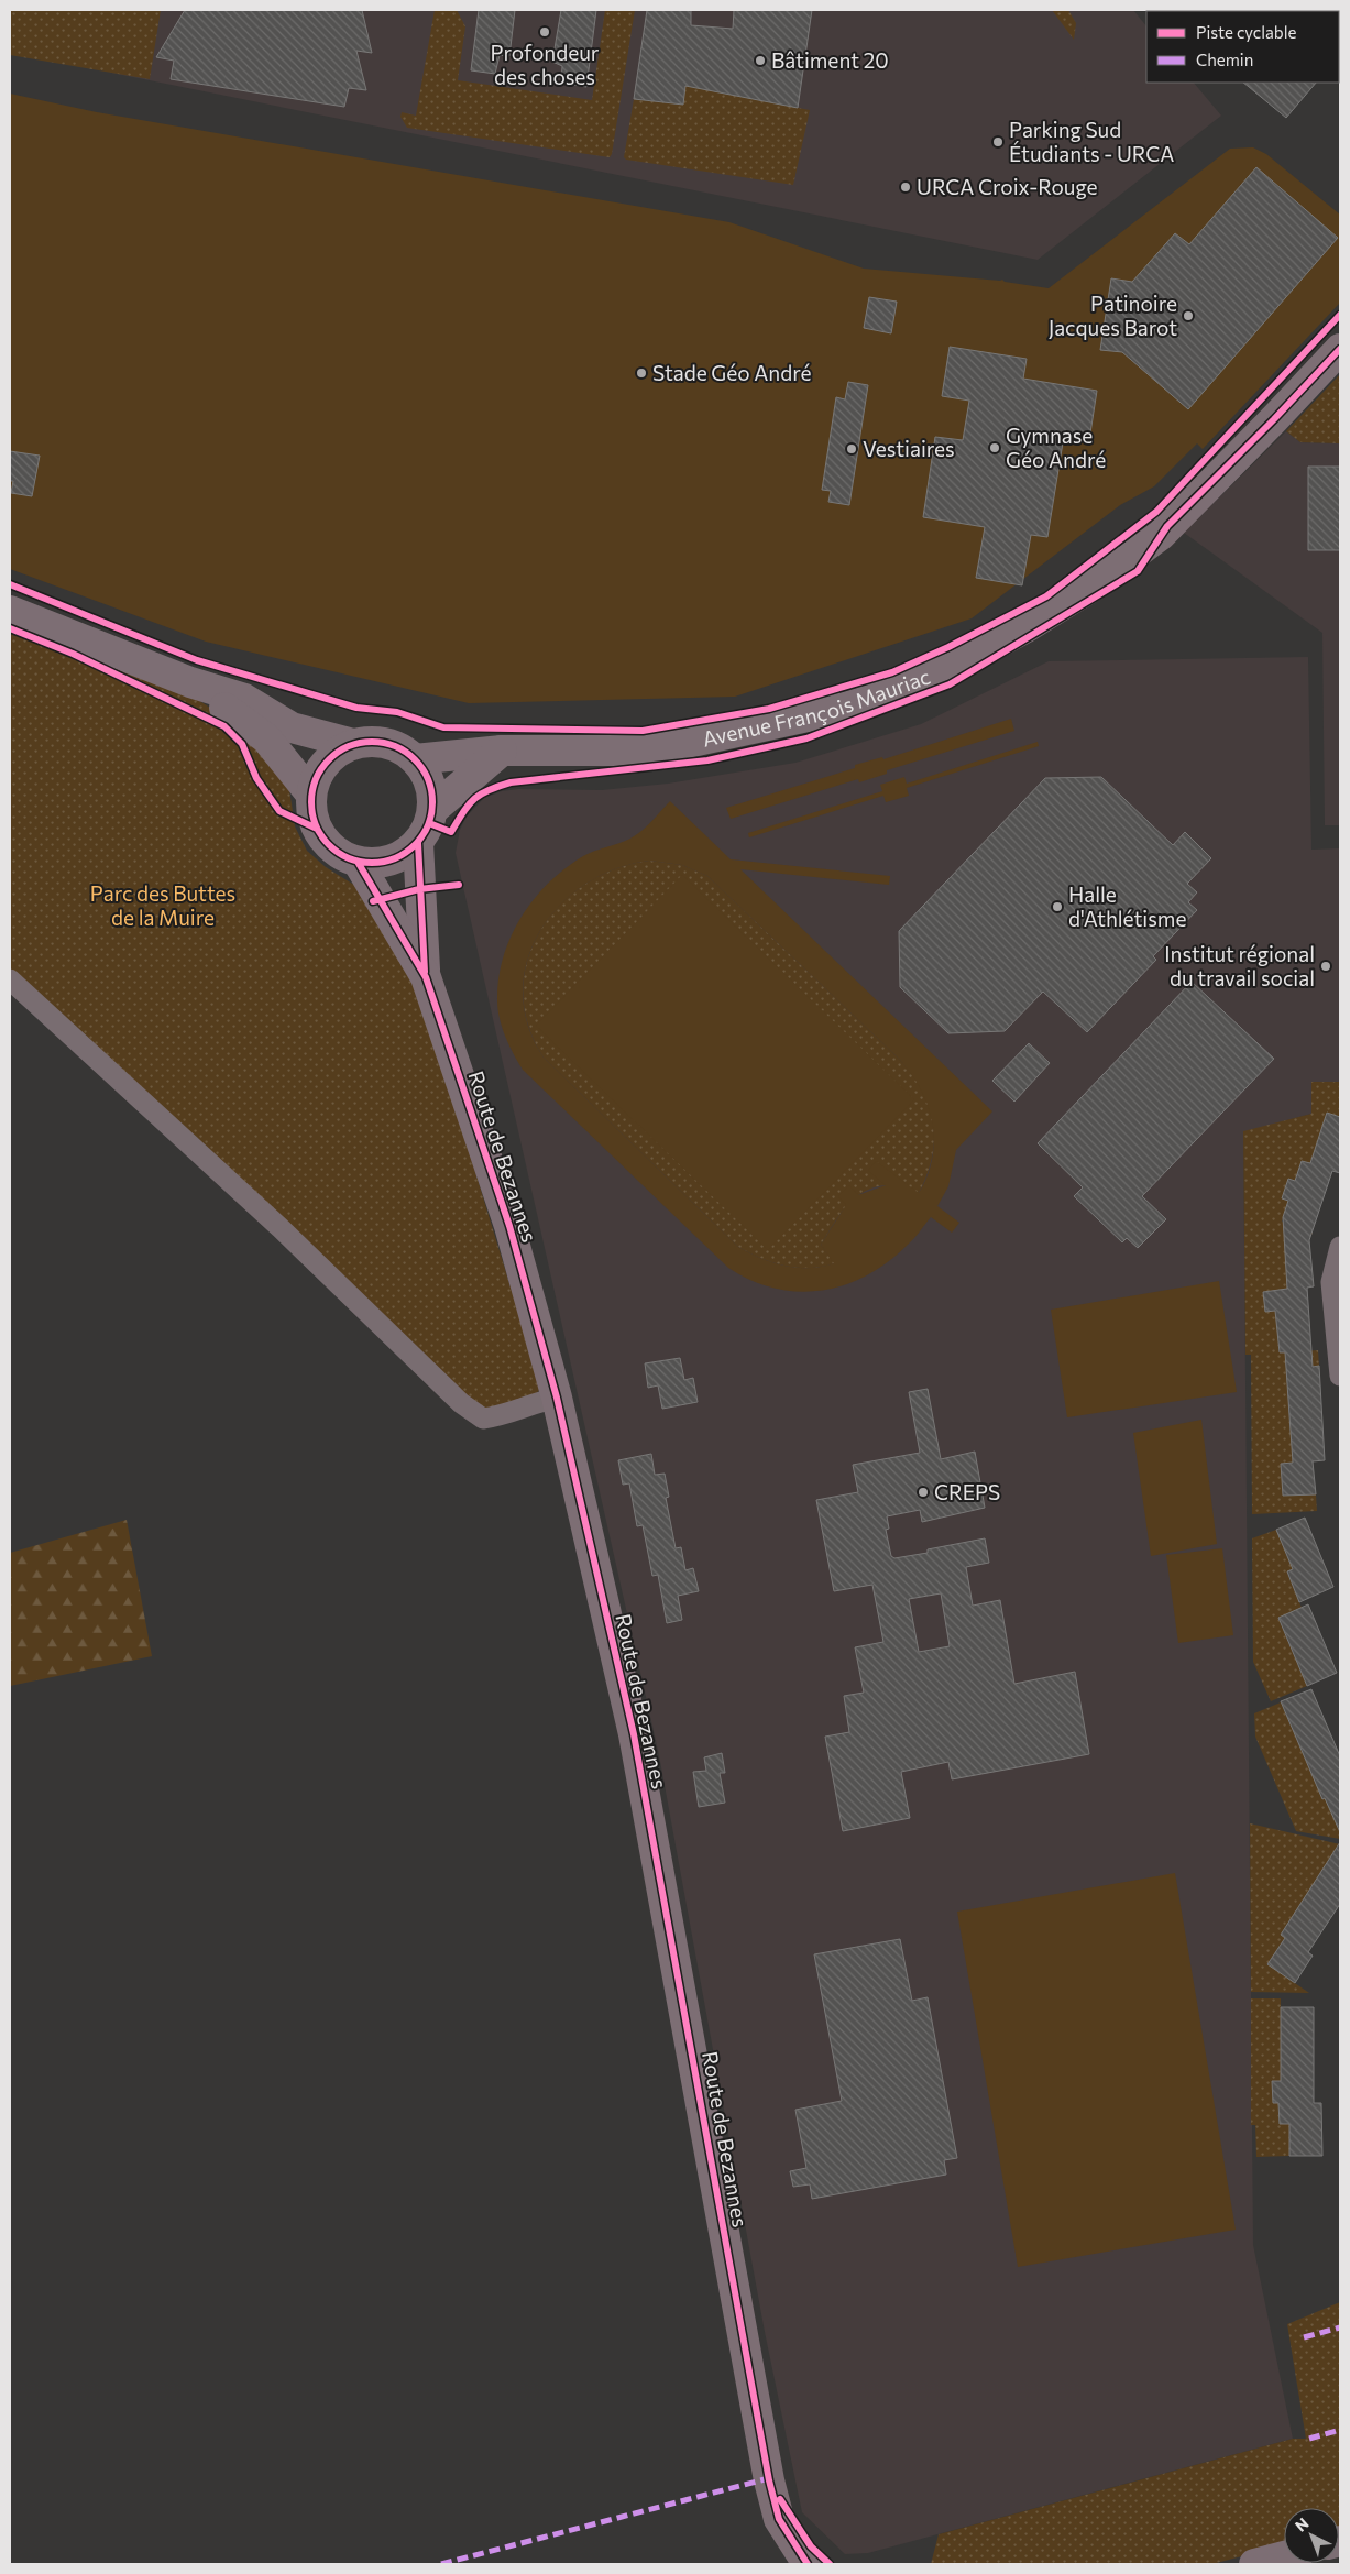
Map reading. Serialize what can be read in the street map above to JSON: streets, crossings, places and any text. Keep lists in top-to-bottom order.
{
  "streets": {
    "street": ["Avenue François Mauriac", "Route de Bezannes"]
  },
  "crossings": [
    ["Avenue François Mauriac", "Route de Bezannes"]
  ],
  "parks": ["Parc des Buttes de la Muire"],
  "places": [
    "Profondeur des choses",
    "Bâtiment 20",
    "Parking Sud Étudiants - URCA",
    "URCA Croix-Rouge",
    "Patinoire Jacques Barot",
    "Stade Géo André",
    "Gymnase Géo André",
    "Vestiaires",
    "Halle d'Athlétisme",
    "Institut régional du travail social",
    "CREPS"
  ],
  "legend": ["Piste cyclable", "Chemin"],
  "north": "top left"
}
